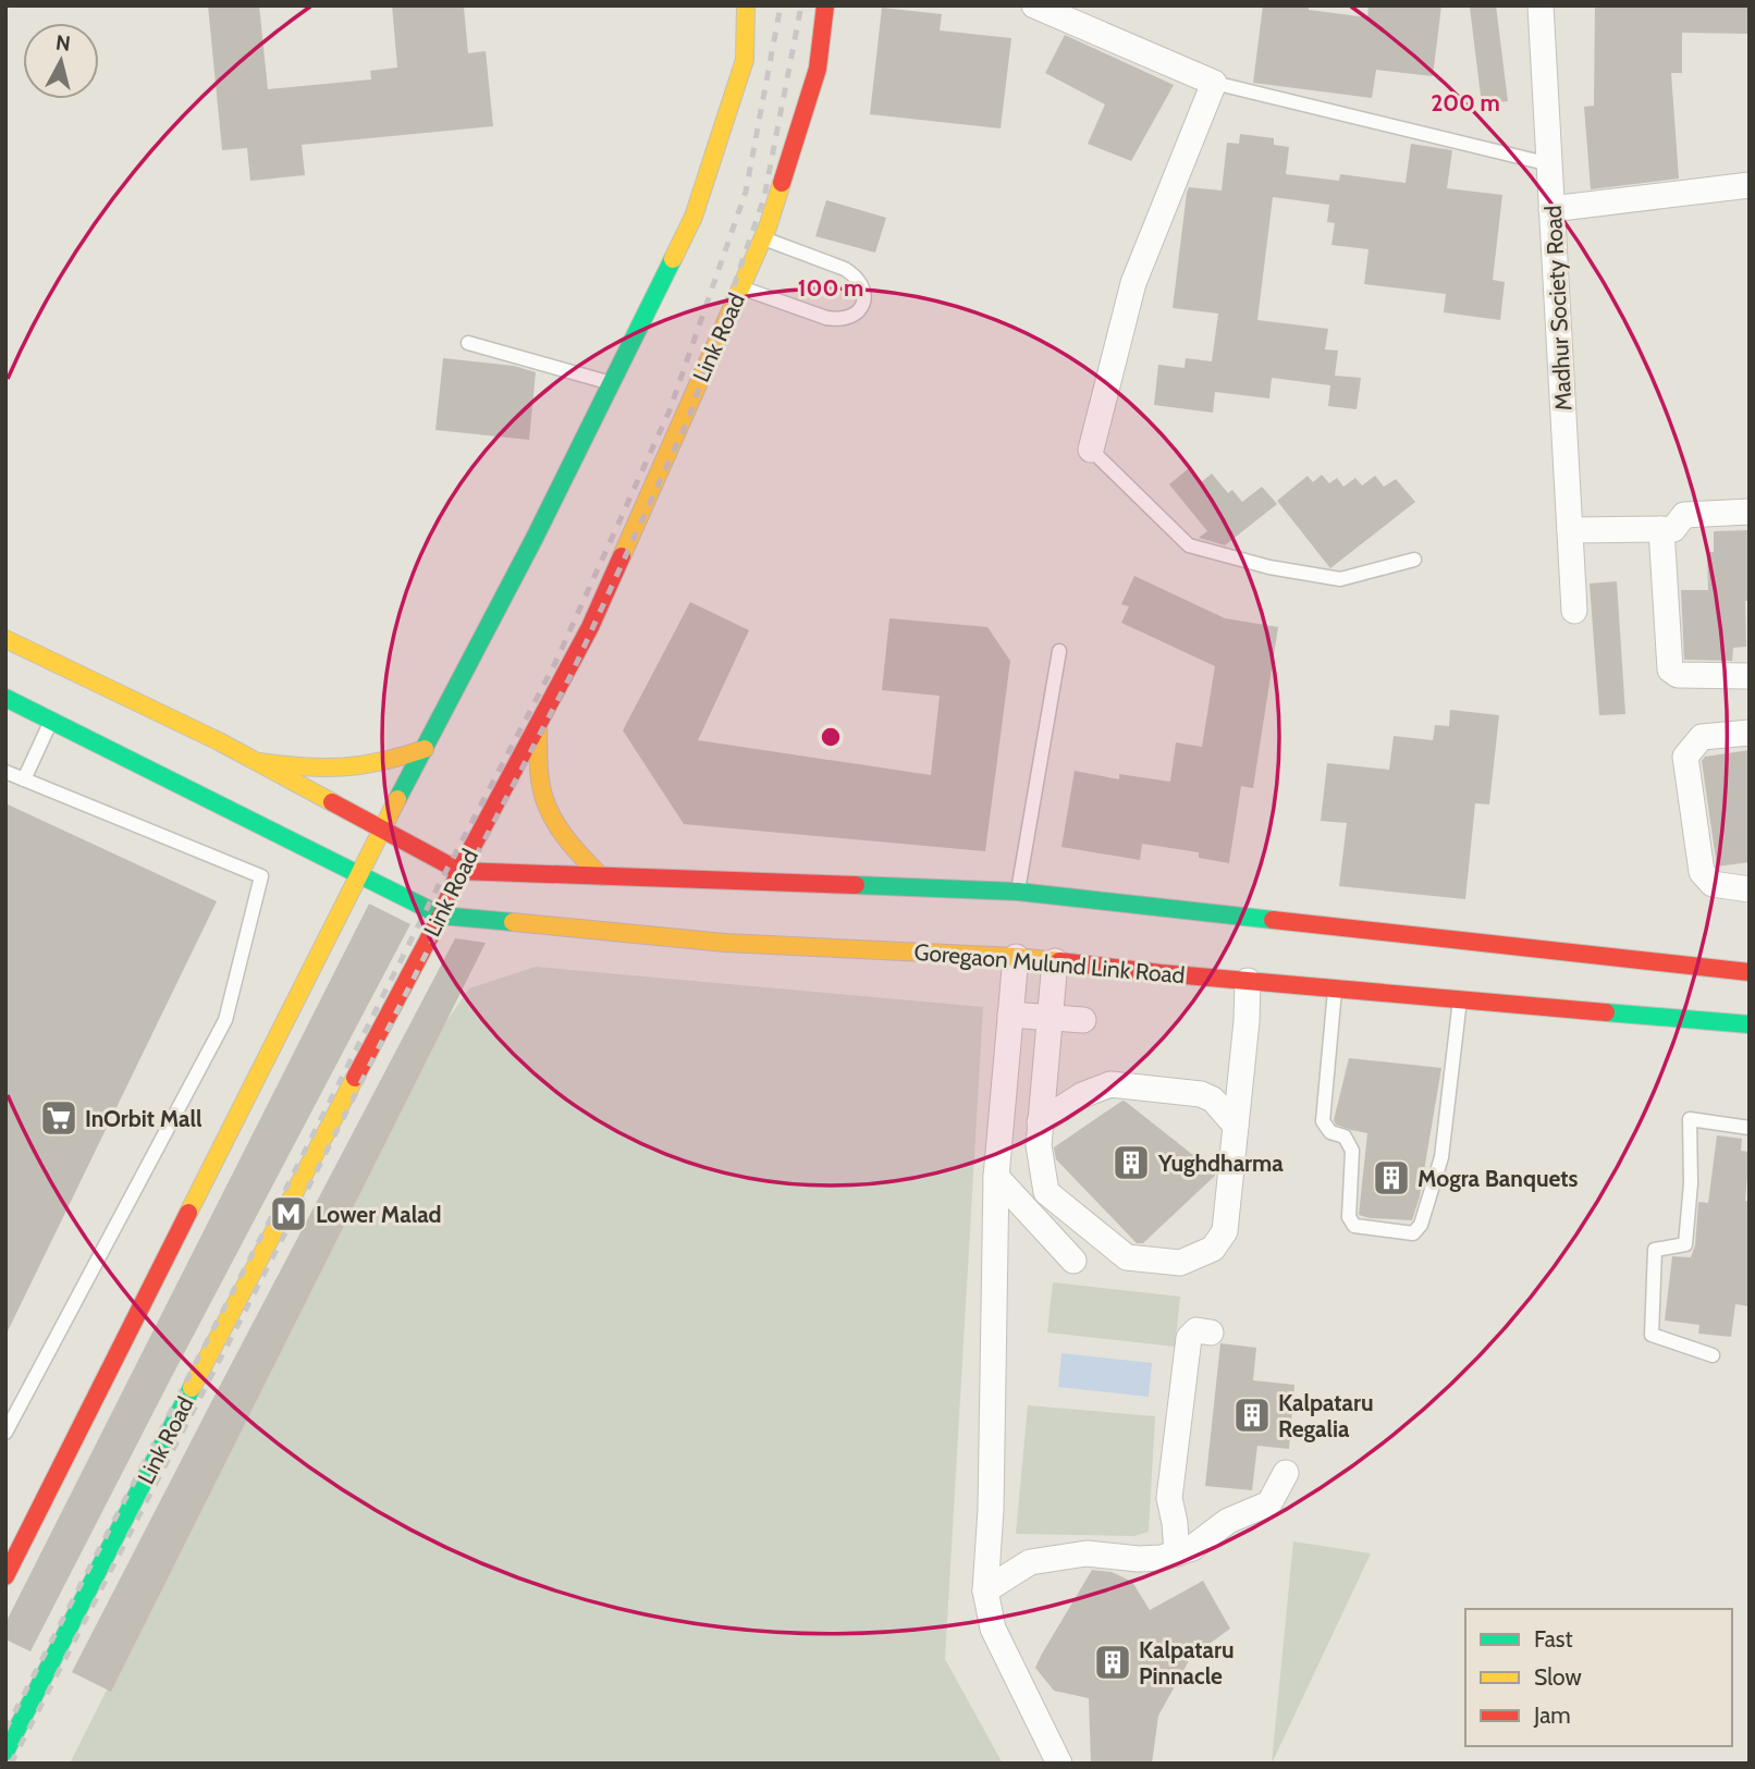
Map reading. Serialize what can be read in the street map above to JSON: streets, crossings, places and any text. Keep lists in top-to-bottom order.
{
  "streets": {
    "main road": ["Link Road", "Goregaon Mulund Link Road"],
    "street": ["Madhur Society Road"]
  },
  "crossings": [
    ["Link Road", "Goregaon Mulund Link Road"]
  ],
  "places": {
    "supermarket": ["InOrbit Mall"],
    "building": [
      "Yughdharma",
      "Mogra Banquets",
      "Kalpataru Regalia",
      "Kalpataru Pinnacle"
    ],
    "metro station": ["Lower Malad"]
  },
  "legend": ["Fast", "Slow", "Jam"],
  "north": "top",
  "rings": ["200 m", "100 m"]
}
